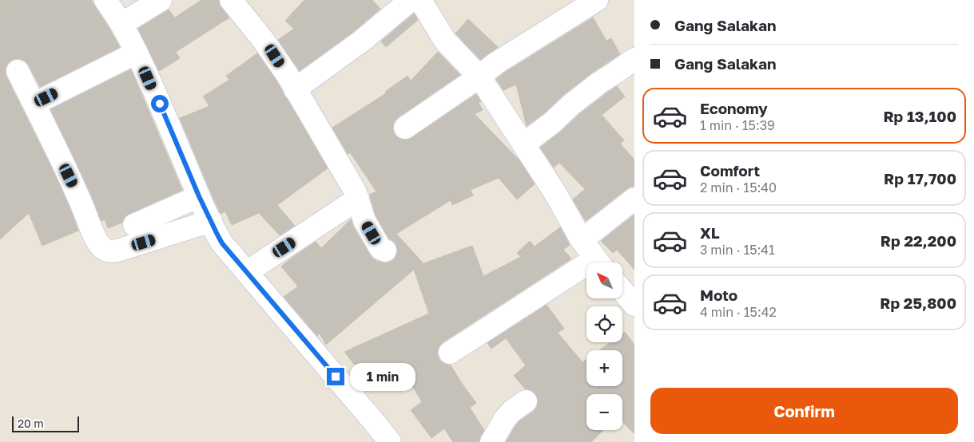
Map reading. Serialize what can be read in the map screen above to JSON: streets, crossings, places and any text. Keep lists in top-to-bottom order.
{
  "scale_bar": "20 m",
  "north": "top left",
  "page": {
    "banner": ["Gang Salakan", "Gang Salakan"],
    "list": [
      {
        "name": "Economy",
        "note": "1 min · 15:39",
        "value": "Rp 13,100"
      },
      {
        "name": "Comfort",
        "note": "2 min · 15:40",
        "value": "Rp 17,700"
      },
      {
        "name": "XL",
        "note": "3 min · 15:41",
        "value": "Rp 22,200"
      },
      {
        "name": "Moto",
        "note": "4 min · 15:42",
        "value": "Rp 25,800"
      }
    ],
    "map_buttons": ["+", "−"],
    "bubble": "1 min",
    "buttons": "Confirm",
    "scale": "20 m"
  }
}
